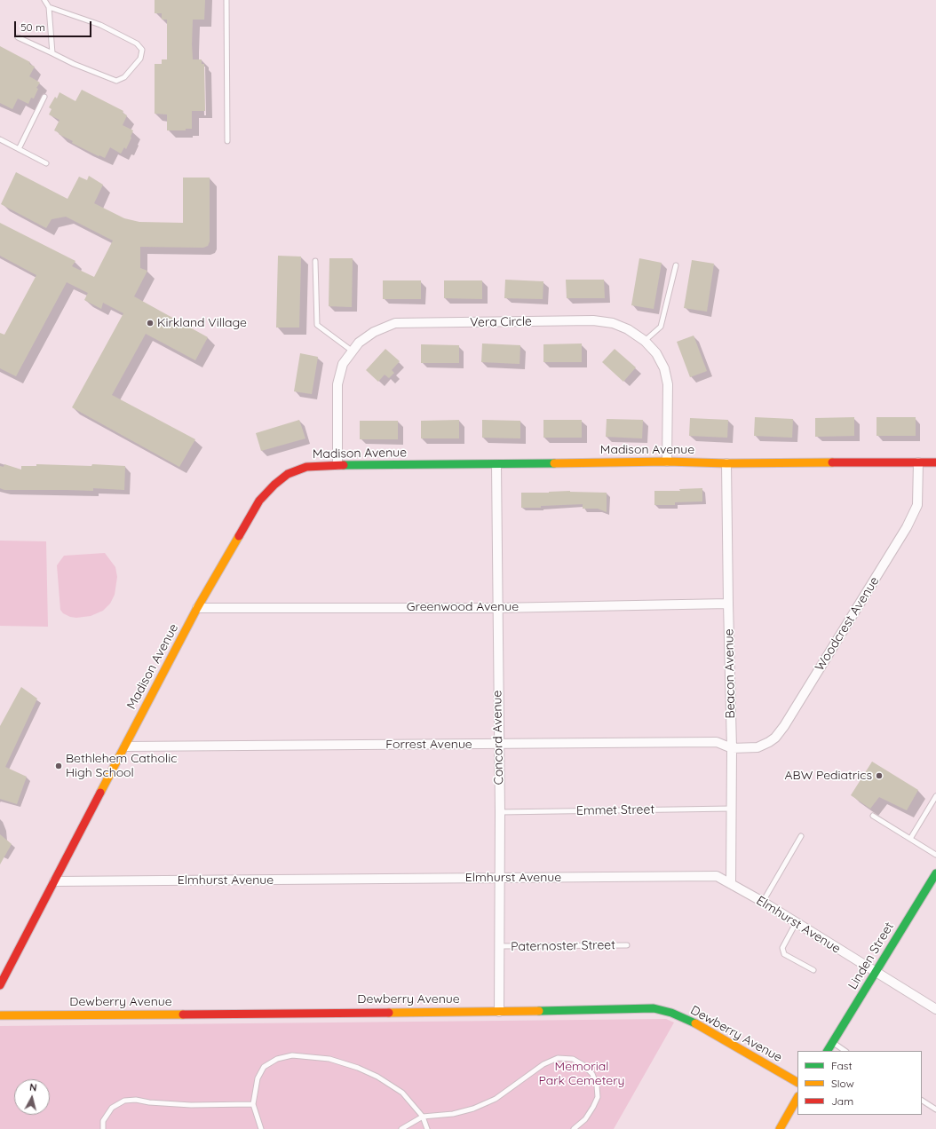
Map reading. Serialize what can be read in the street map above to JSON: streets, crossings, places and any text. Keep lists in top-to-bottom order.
{
  "streets": {
    "street": [
      "Vera Circle",
      "Madison Avenue",
      "Greenwood Avenue",
      "Woodcrest Avenue",
      "Beacon Avenue",
      "Concord Avenue",
      "Forrest Avenue",
      "Elmhurst Avenue",
      "Linden Street",
      "Dewberry Avenue"
    ],
    "lane": ["Emmet Street", "Paternoster Street"]
  },
  "crossings": [
    ["Vera Circle", "Madison Avenue"],
    ["Madison Avenue", "Greenwood Avenue"],
    ["Madison Avenue", "Woodcrest Avenue"],
    ["Madison Avenue", "Beacon Avenue"],
    ["Madison Avenue", "Concord Avenue"],
    ["Madison Avenue", "Forrest Avenue"],
    ["Madison Avenue", "Elmhurst Avenue"],
    ["Greenwood Avenue", "Beacon Avenue"],
    ["Greenwood Avenue", "Concord Avenue"],
    ["Woodcrest Avenue", "Beacon Avenue"],
    ["Woodcrest Avenue", "Forrest Avenue"],
    ["Beacon Avenue", "Forrest Avenue"],
    ["Beacon Avenue", "Emmet Street"],
    ["Beacon Avenue", "Elmhurst Avenue"],
    ["Concord Avenue", "Forrest Avenue"],
    ["Concord Avenue", "Emmet Street"],
    ["Concord Avenue", "Elmhurst Avenue"],
    ["Concord Avenue", "Paternoster Street"],
    ["Concord Avenue", "Dewberry Avenue"],
    ["Elmhurst Avenue", "Linden Street"]
  ],
  "parks": ["Memorial Park Cemetery"],
  "places": ["Kirkland Village", "Bethlehem Catholic High School", "ABW Pediatrics"],
  "legend": ["Fast", "Slow", "Jam"],
  "scale_bar": "50 m",
  "north": "top"
}
